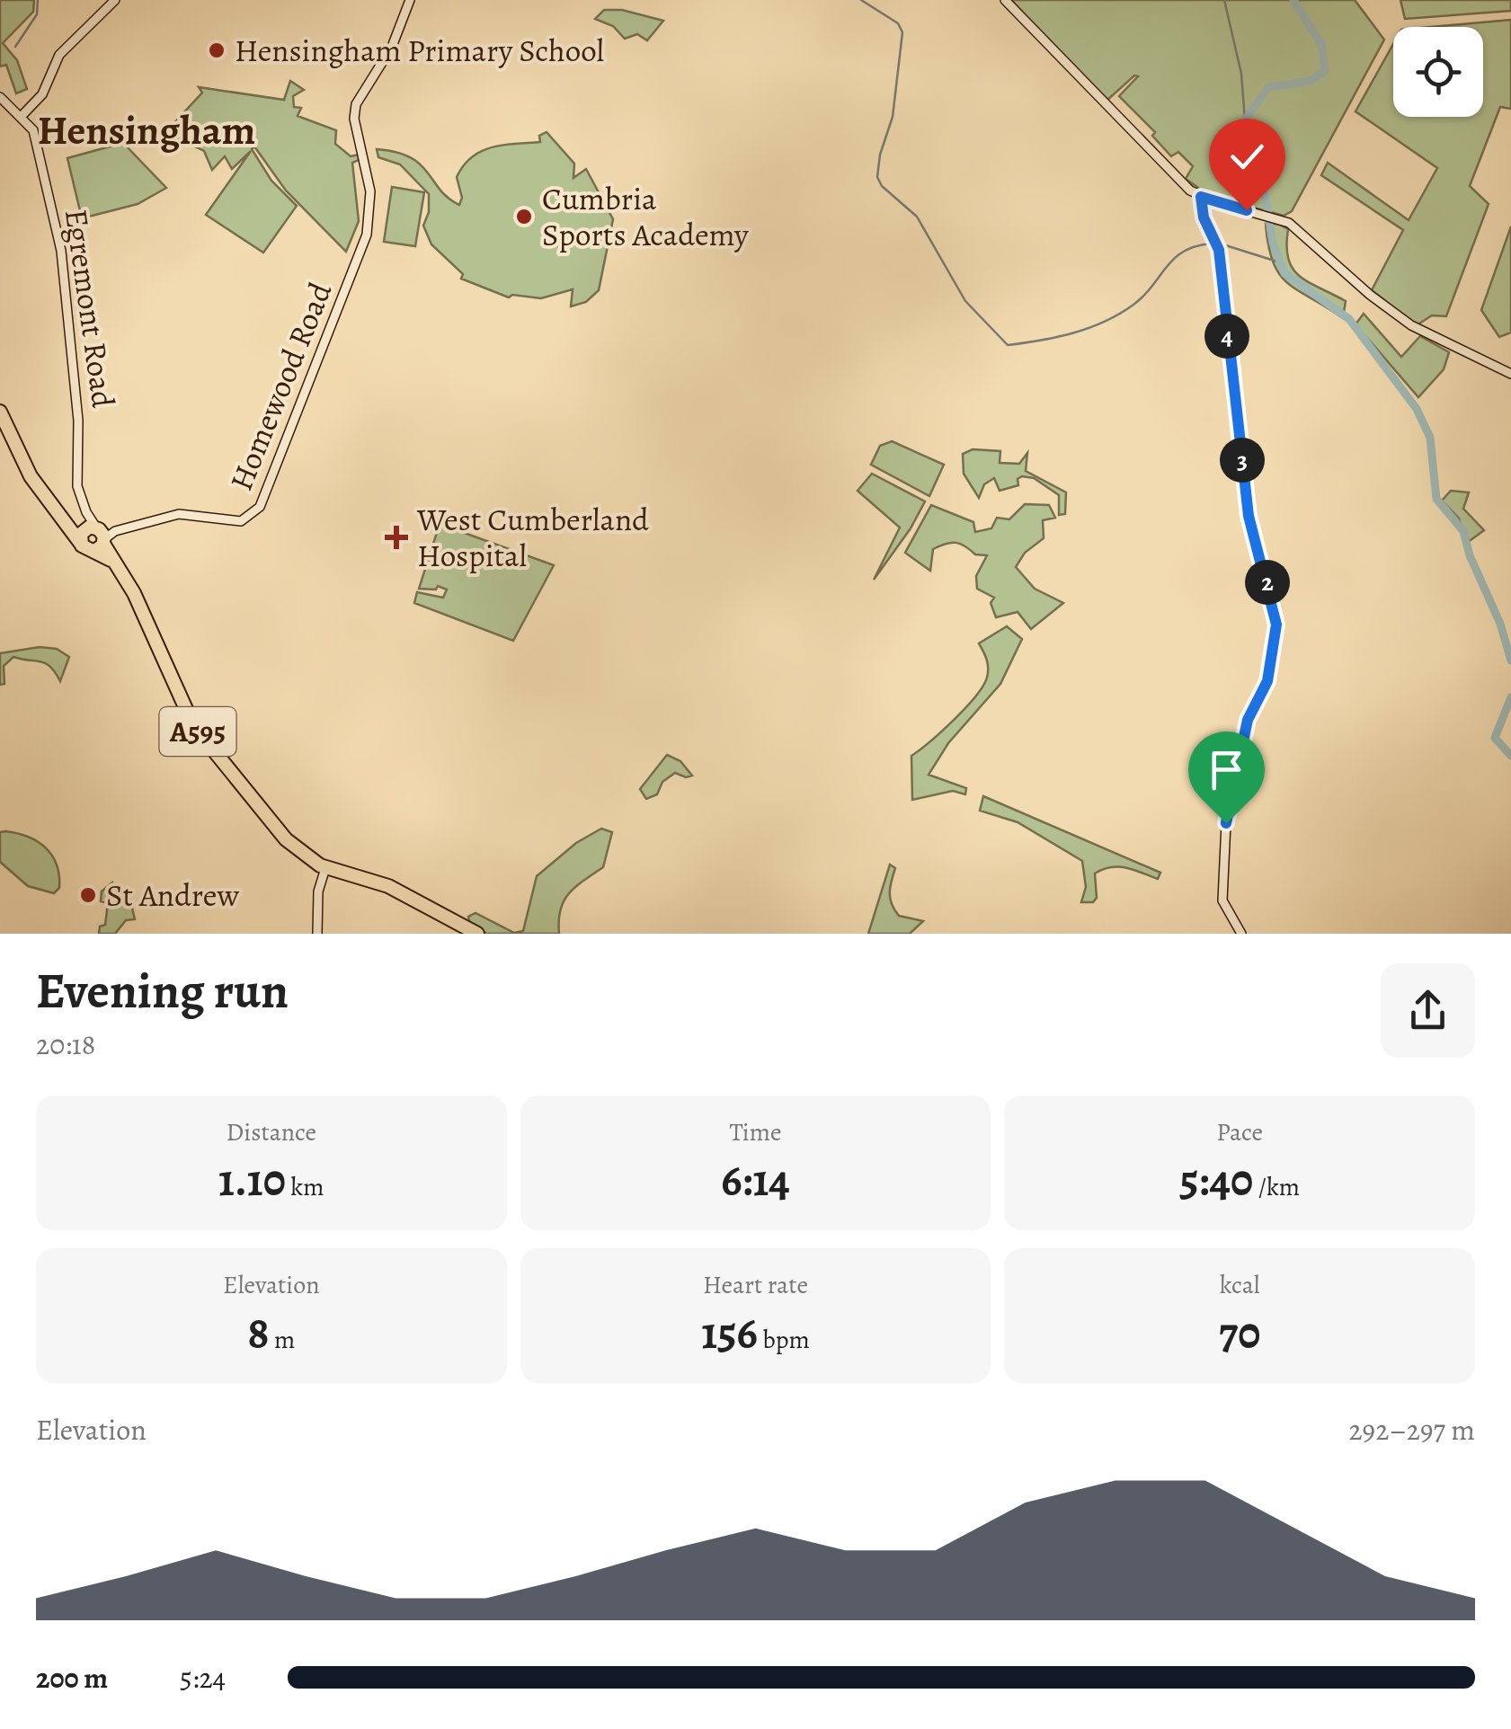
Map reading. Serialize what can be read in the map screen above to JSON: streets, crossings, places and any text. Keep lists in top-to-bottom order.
{
  "streets": {
    "highway": ["A595"],
    "street": ["Egremont Road", "Homewood Road"]
  },
  "crossings": [
    ["Egremont Road", "Homewood Road"],
    ["Egremont Road", "A595"],
    ["Homewood Road", "A595"]
  ],
  "districts": ["Hensingham"],
  "places": {
    "other": ["Hensingham Primary School", "Cumbria Sports Academy", "St Andrew"],
    "health": ["West Cumberland Hospital"]
  },
  "page": {
    "pins": ["4", "3", "2"],
    "heading": ["Evening run", "20:18"],
    "stats": [
      ["Distance", "1.10 km"],
      ["Time", "6:14"],
      ["Pace", "5:40 /km"],
      ["Elevation", "8 m"],
      ["Heart rate", "156 bpm"],
      ["kcal", "70"]
    ],
    "chart": ["Elevation", "292–297 m"],
    "list": [
      {
        "name": "200 m",
        "note": "5:24"
      }
    ]
  }
}
